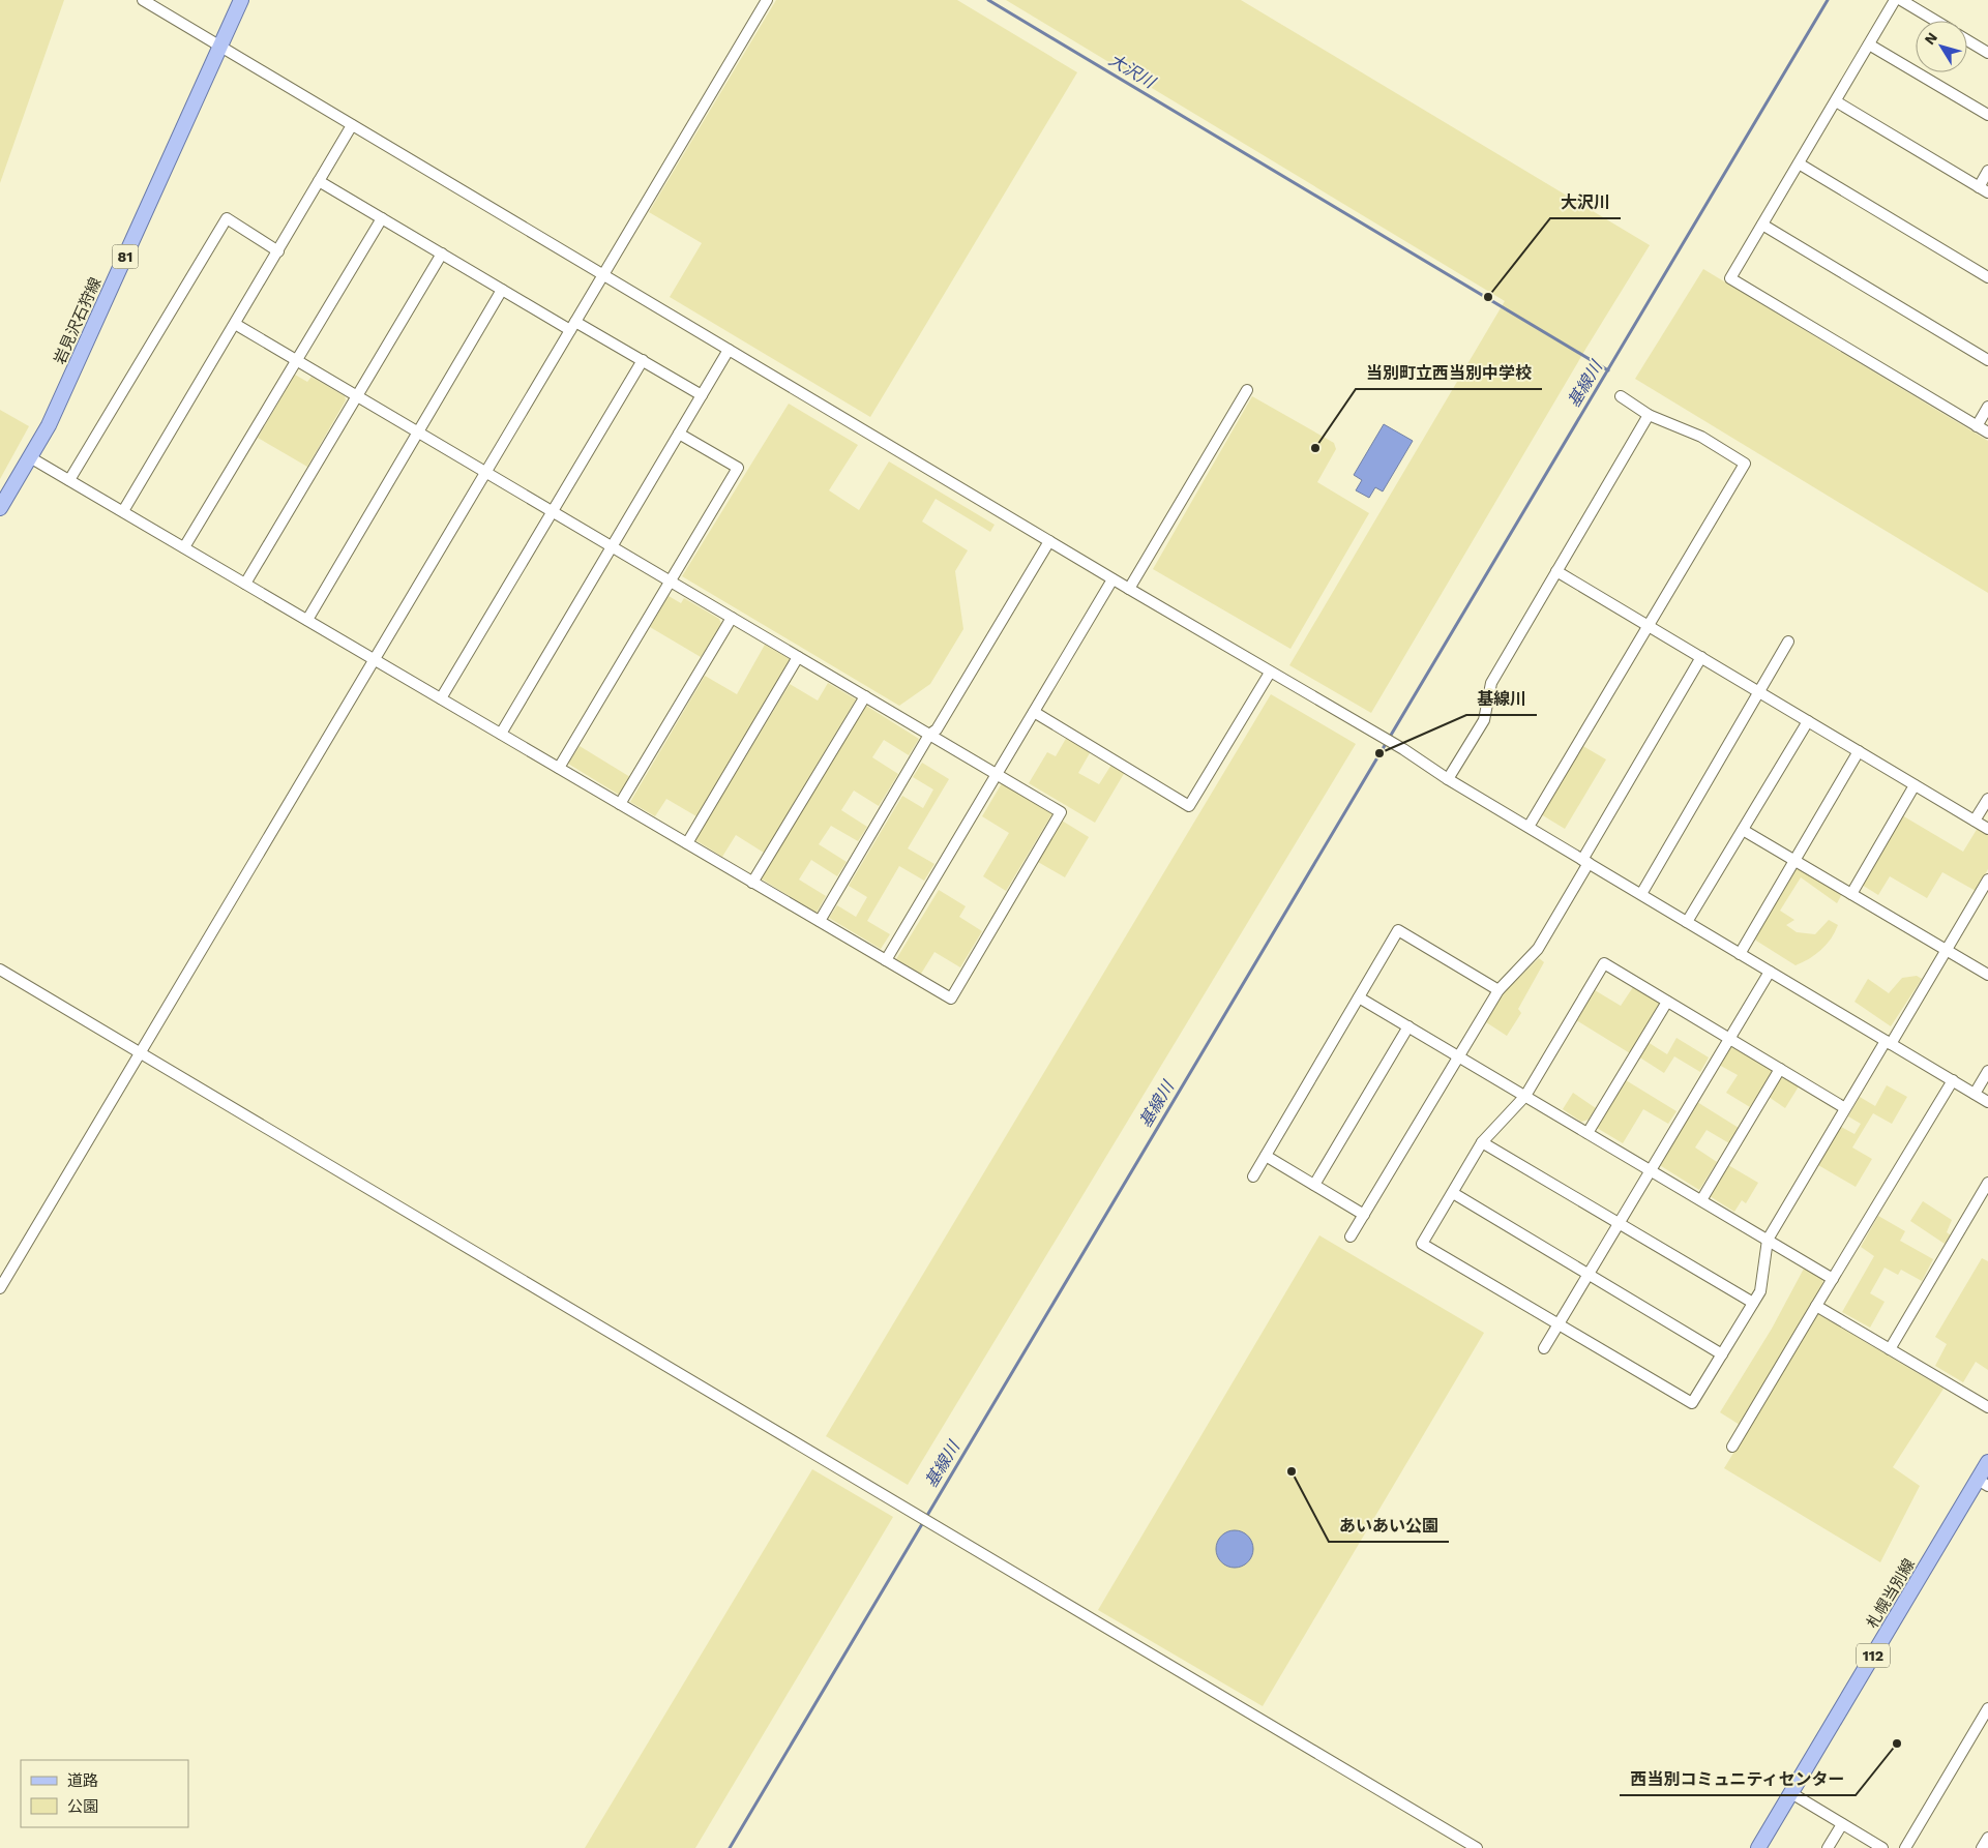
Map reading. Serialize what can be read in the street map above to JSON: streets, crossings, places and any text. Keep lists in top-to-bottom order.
{
  "streets": {
    "main road": [
      "81",
      "岩見沢石狩線",
      "札幌当別線",
      "112"
    ]
  },
  "water": ["大沢川", "基線川"],
  "places": [
    "大沢川",
    "当別町立西当別中学校",
    "基線川",
    "あいあい公園",
    "西当別コミュニティセンター"
  ],
  "legend": ["道路", "公園"],
  "north": "top left"
}
